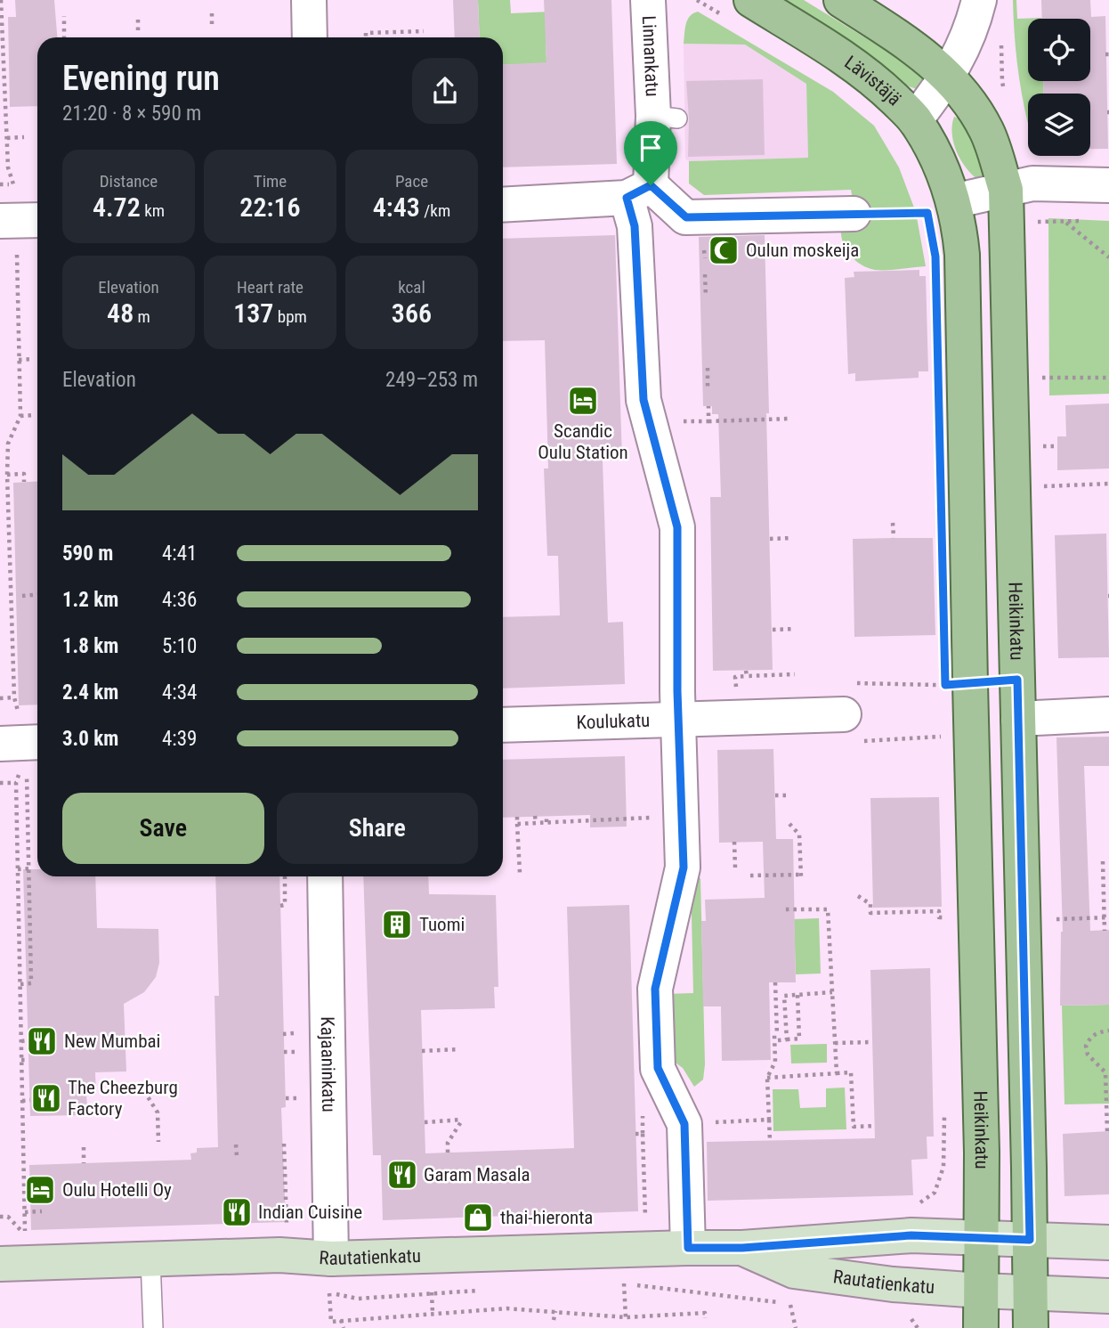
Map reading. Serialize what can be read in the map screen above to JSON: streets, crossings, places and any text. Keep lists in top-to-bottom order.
{
  "streets": {
    "main road": ["Lävistäjä", "Heikinkatu"],
    "street": [
      "Linnankatu",
      "Koulukatu",
      "Kajaaninkatu",
      "Rautatienkatu"
    ]
  },
  "crossings": [
    ["Linnankatu", "Koulukatu"],
    ["Linnankatu", "Rautatienkatu"],
    ["Lävistäjä", "Heikinkatu"],
    ["Heikinkatu", "Rautatienkatu"],
    ["Kajaaninkatu", "Rautatienkatu"]
  ],
  "places": {
    "mosque": ["Oulun moskeija"],
    "hotel": ["Scandic Oulu Station", "Oulu Hotelli Oy"],
    "building": ["Tuomi"],
    "restaurant": [
      "New Mumbai",
      "The Cheezburg Factory",
      "Garam Masala",
      "Indian Cuisine"
    ],
    "shop": ["thai-hieronta"]
  },
  "page": {
    "heading": ["Evening run", "21:20 · 8 × 590 m"],
    "stats": [
      ["Distance", "4.72 km"],
      ["Time", "22:16"],
      ["Pace", "4:43 /km"],
      ["Elevation", "48 m"],
      ["Heart rate", "137 bpm"],
      ["kcal", "366"]
    ],
    "chart": ["Elevation", "249–253 m"],
    "list": [
      {
        "name": "590 m",
        "note": "4:41"
      },
      {
        "name": "1.2 km",
        "note": "4:36"
      },
      {
        "name": "1.8 km",
        "note": "5:10"
      },
      {
        "name": "2.4 km",
        "note": "4:34"
      },
      {
        "name": "3.0 km",
        "note": "4:39"
      }
    ],
    "buttons": ["Save", "Share"]
  }
}
